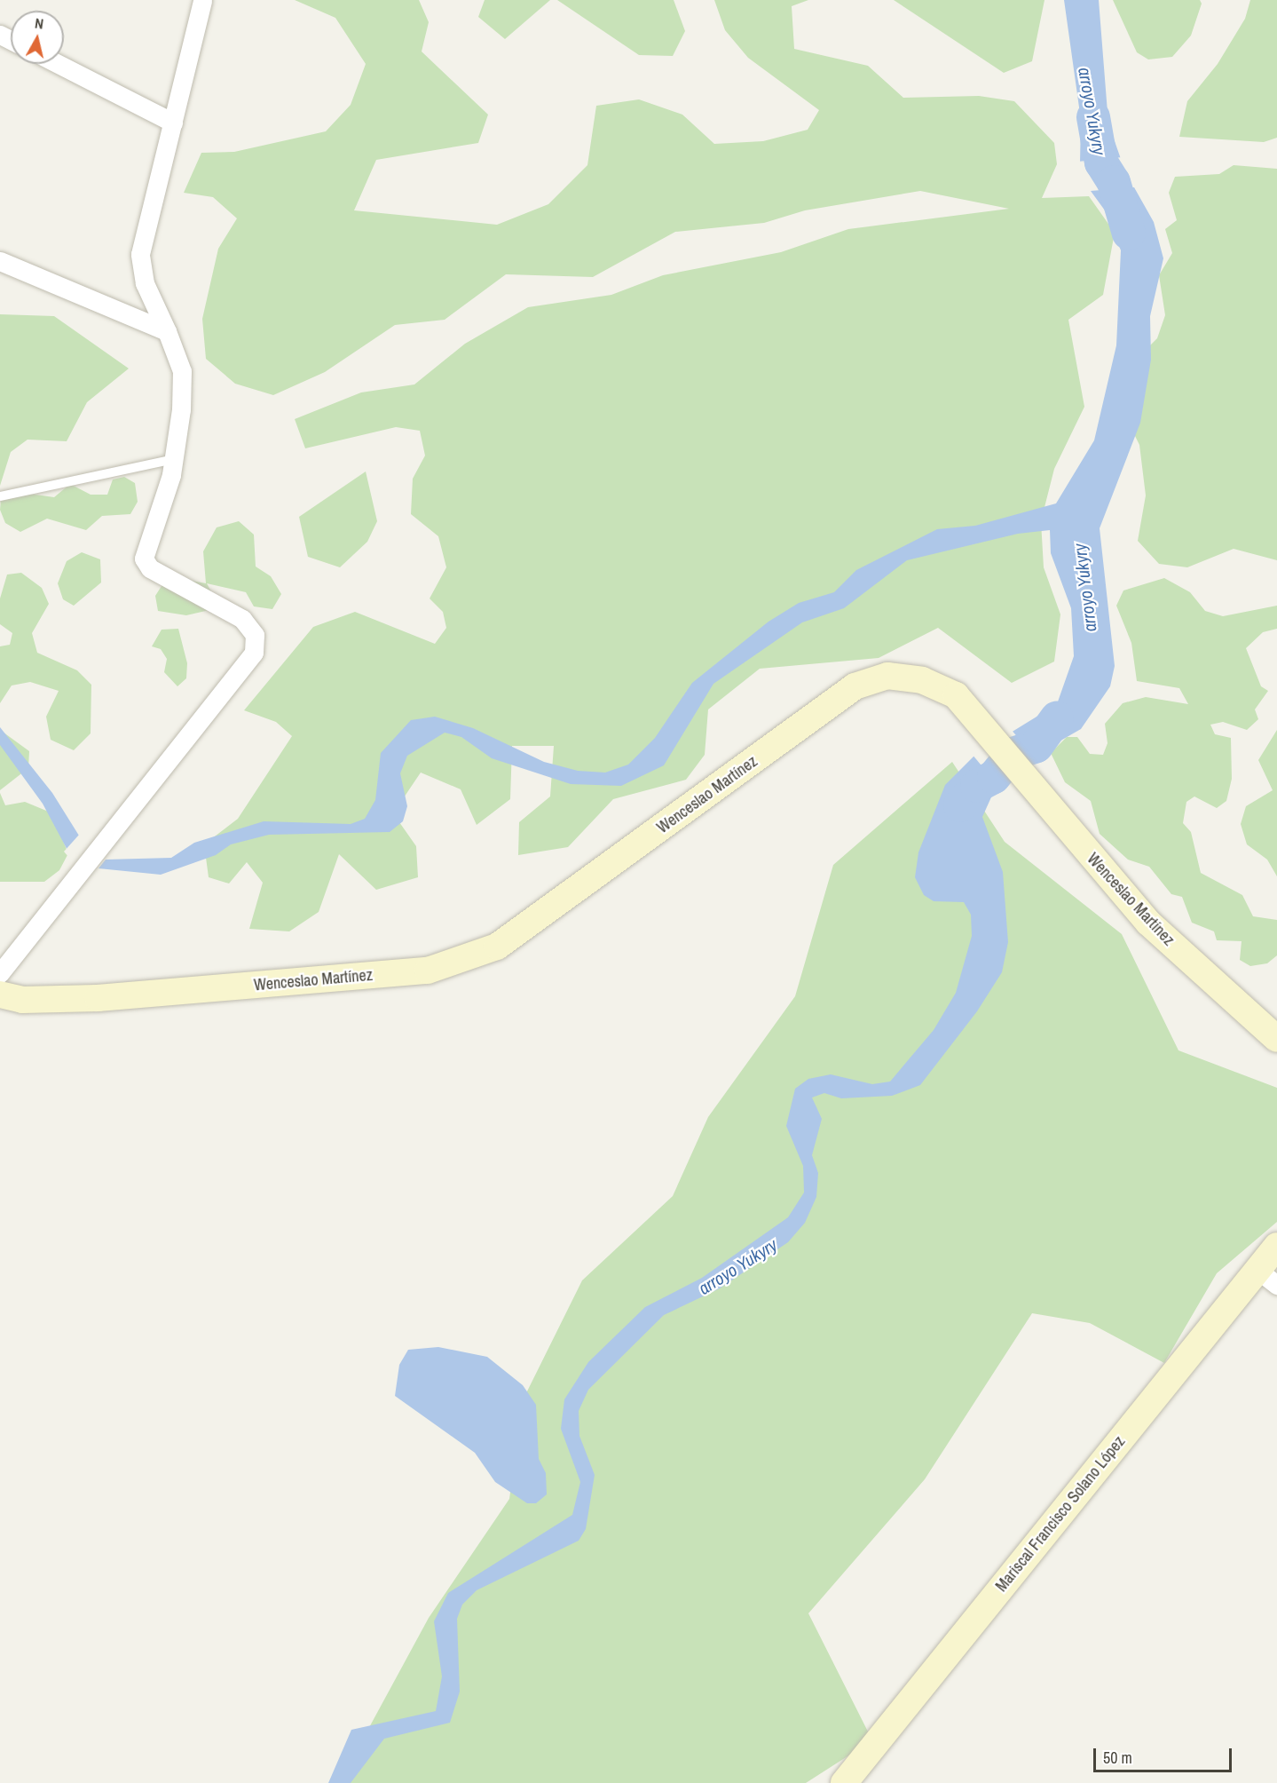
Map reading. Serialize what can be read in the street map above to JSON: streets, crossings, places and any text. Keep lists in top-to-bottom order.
{
  "streets": {
    "main road": ["Wenceslao Martínez", "Mariscal Francisco Solano López"]
  },
  "water": ["arroyo Yukyry"],
  "scale_bar": "50 m",
  "north": "top"
}
